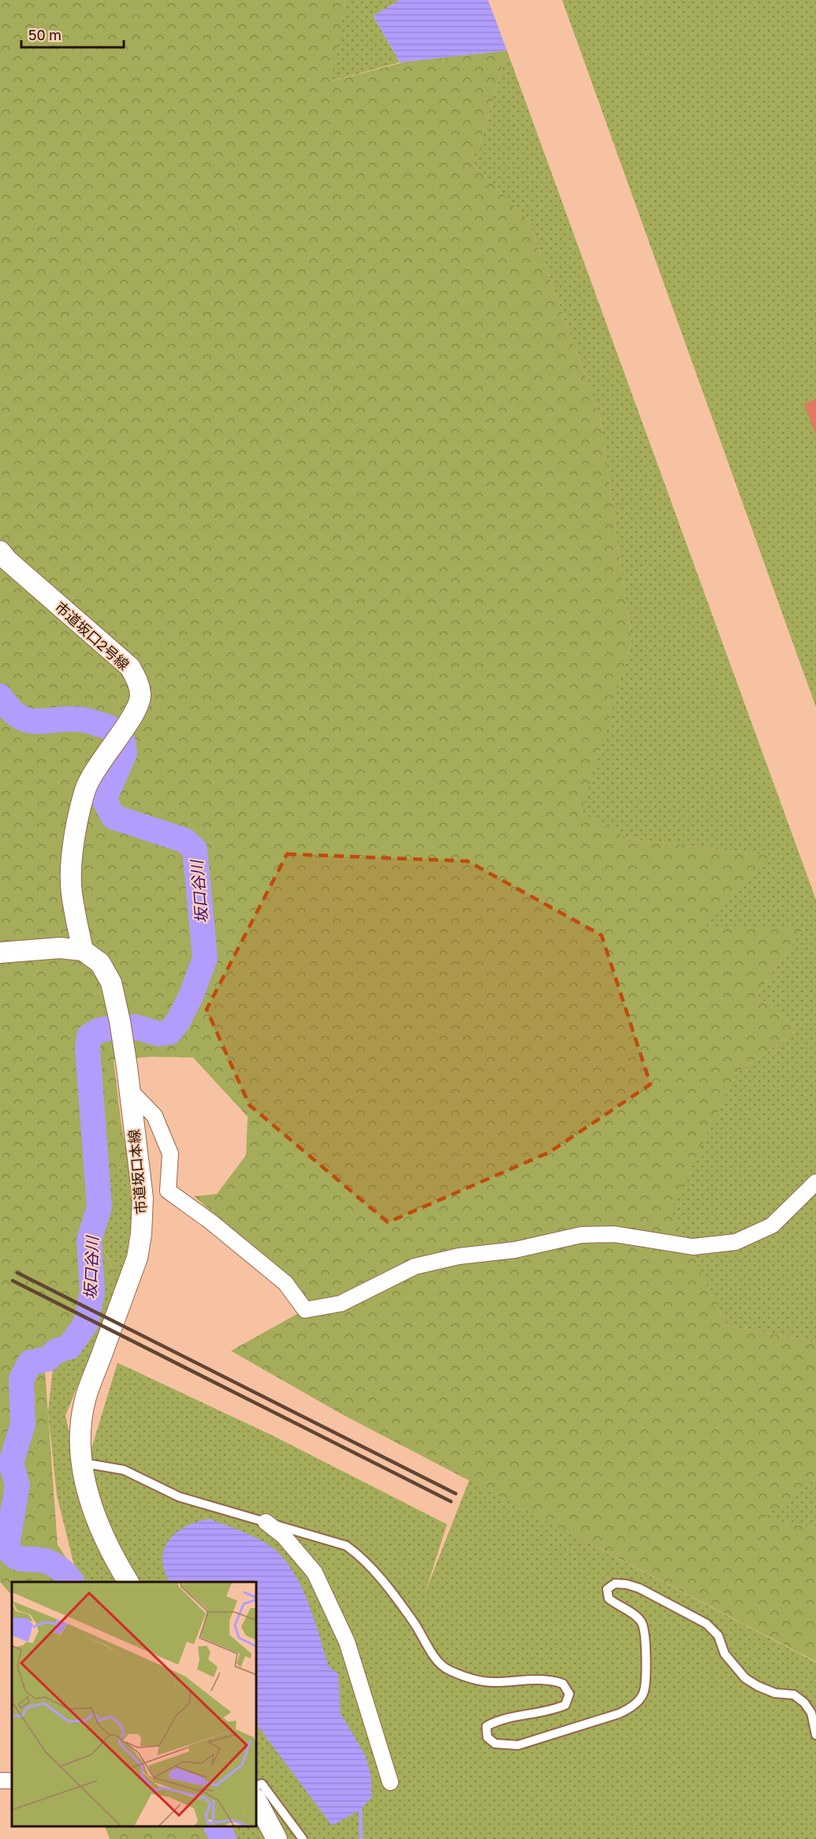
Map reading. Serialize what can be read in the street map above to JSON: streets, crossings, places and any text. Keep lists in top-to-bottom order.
{
  "streets": {
    "street": ["市道坂口2号線", "市道坂口本線"]
  },
  "crossings": [
    ["市道坂口2号線", "市道坂口本線"]
  ],
  "water": ["坂口谷川"],
  "scale_bar": "50 m"
}
